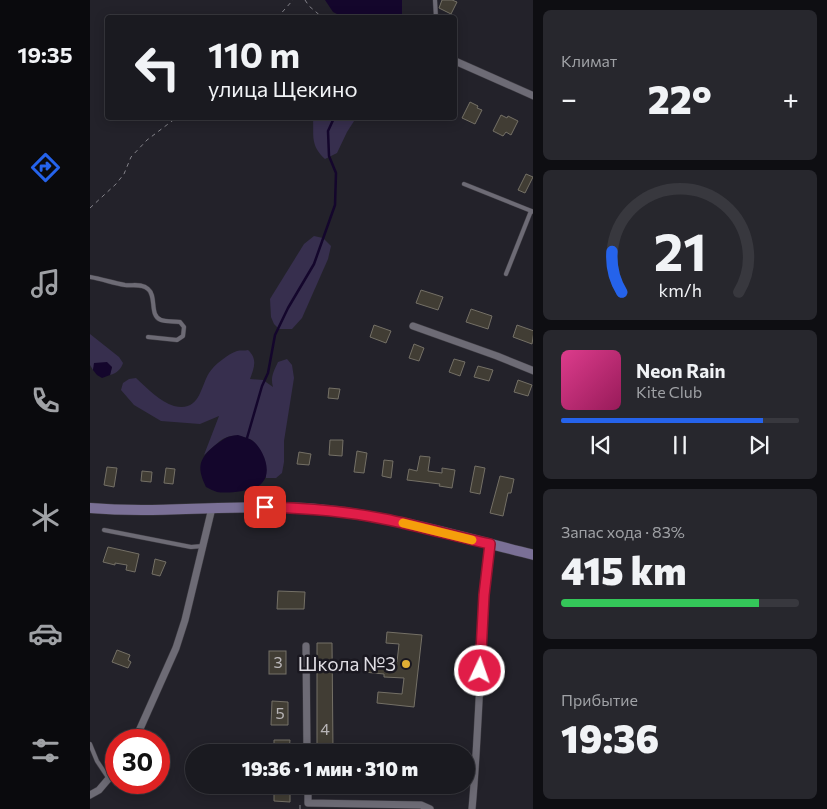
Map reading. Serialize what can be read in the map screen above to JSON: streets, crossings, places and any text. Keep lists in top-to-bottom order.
{
  "places": ["Школа №3"],
  "house_numbers": ["3", "5", "4"],
  "page": {
    "tabs": "19:35",
    "tile": [
      "Климат",
      ["Запас хода · 83%", "415 km"],
      ["Прибытие", "19:36"]
    ],
    "turn": ["110 m", "улица Щекино"],
    "heat": ["−", "22°", "+"],
    "song": ["Neon Rain", "Kite Club"],
    "limit": "30",
    "trip": "19:36 · 1 мин · 310 m",
    "gauge": ["21", "km/h"]
  }
}
